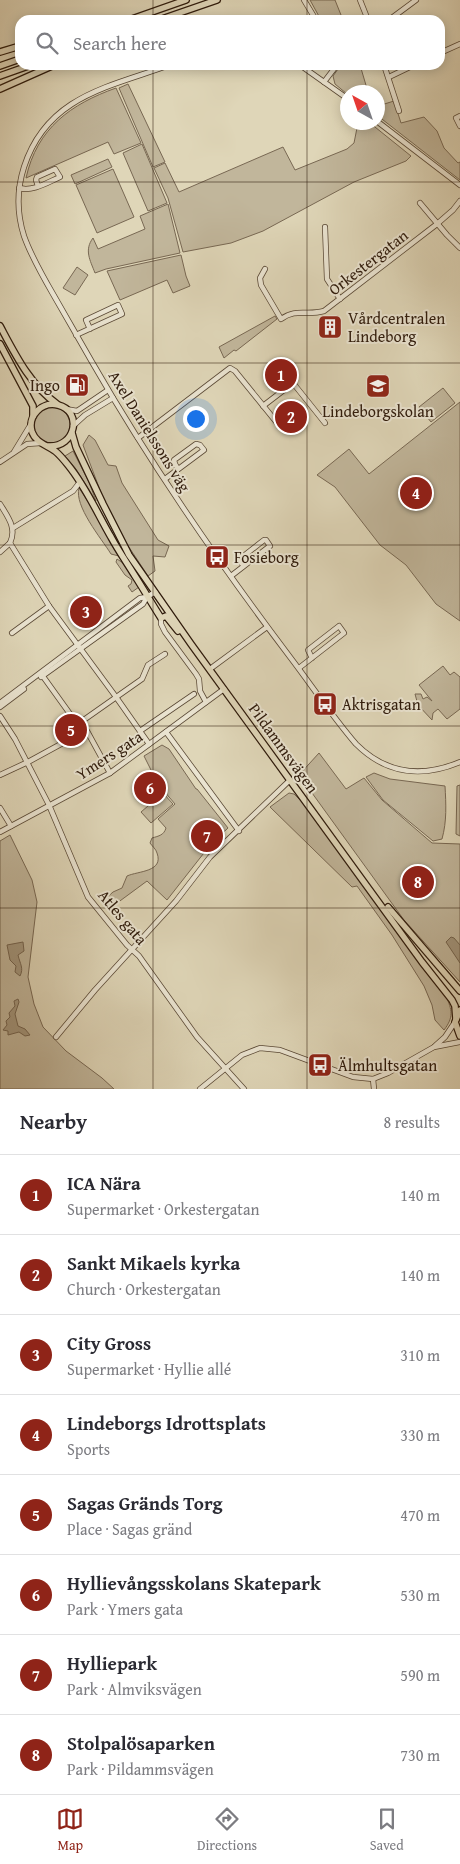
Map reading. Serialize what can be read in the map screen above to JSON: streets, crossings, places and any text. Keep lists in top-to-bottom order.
{
  "streets": {
    "main road": ["Pildammsvägen"],
    "street": [
      "Orkestergatan",
      "Axel Danielssons väg",
      "Ymers gata",
      "Atles gata"
    ]
  },
  "crossings": [
    ["Pildammsvägen", "Ymers gata"],
    ["Ymers gata", "Atles gata"]
  ],
  "places": {
    "building": ["Vårdcentralen Lindeborg"],
    "fuel station": ["Ingo"],
    "school or university": ["Lindeborgskolan"],
    "bus stop": ["Fosieborg", "Aktrisgatan", "Älmhultsgatan"]
  },
  "north": "top left",
  "page": {
    "search": "Search here",
    "pins": [
      "1",
      "2",
      "4",
      "3",
      "5",
      "6",
      "7",
      "8"
    ],
    "heading": ["Nearby", "8 results"],
    "list": [
      {
        "mark": "1",
        "name": "ICA Nära",
        "note": "Supermarket · Orkestergatan",
        "value": "140 m"
      },
      {
        "mark": "2",
        "name": "Sankt Mikaels kyrka",
        "note": "Church · Orkestergatan",
        "value": "140 m"
      },
      {
        "mark": "3",
        "name": "City Gross",
        "note": "Supermarket · Hyllie allé",
        "value": "310 m"
      },
      {
        "mark": "4",
        "name": "Lindeborgs Idrottsplats",
        "note": "Sports",
        "value": "330 m"
      },
      {
        "mark": "5",
        "name": "Sagas Gränds Torg",
        "note": "Place · Sagas gränd",
        "value": "470 m"
      },
      {
        "mark": "6",
        "name": "Hyllievångsskolans Skatepark",
        "note": "Park · Ymers gata",
        "value": "530 m"
      },
      {
        "mark": "7",
        "name": "Hylliepark",
        "note": "Park · Almviksvägen",
        "value": "590 m"
      },
      {
        "mark": "8",
        "name": "Stolpalösaparken",
        "note": "Park · Pildammsvägen",
        "value": "730 m"
      }
    ],
    "nav": ["Map", "Directions", "Saved"]
  }
}
